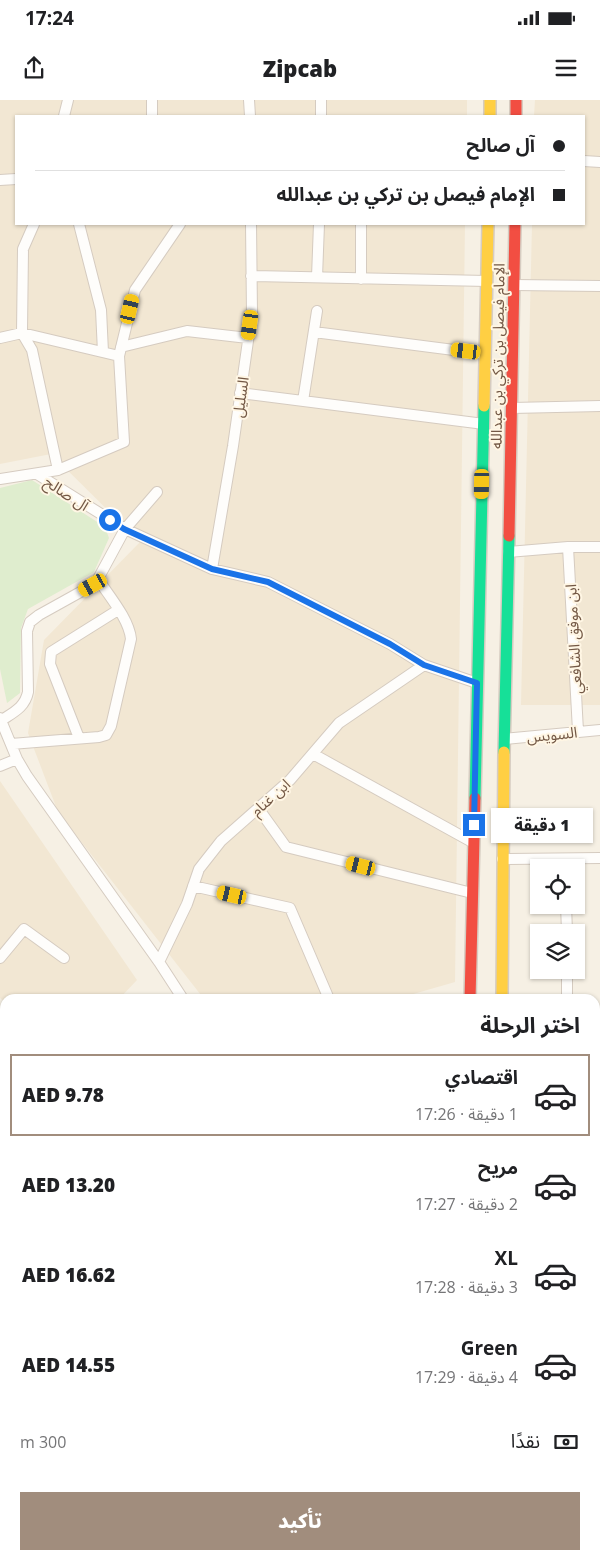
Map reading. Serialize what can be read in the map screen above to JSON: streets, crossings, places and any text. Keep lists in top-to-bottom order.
{
  "streets": {
    "main road": ["الإمام فيصل بن تركي بن عبدالله"],
    "street": [
      "السليل",
      "آل صالح",
      "ابن موفق الشافعي",
      "السويس",
      "ابن غنام"
    ]
  },
  "crossings": [
    ["الإمام فيصل بن تركي بن عبدالله", "آل صالح"],
    ["الإمام فيصل بن تركي بن عبدالله", "السويس"],
    ["السليل", "آل صالح"],
    ["آل صالح", "ابن غنام"],
    ["ابن موفق الشافعي", "السويس"]
  ],
  "page": {
    "status": "17:24",
    "header": "Zipcab",
    "banner": ["آل صالح", "الإمام فيصل بن تركي بن عبدالله"],
    "bubble": "1 دقيقة",
    "heading": "اختر الرحلة",
    "list": [
      {
        "name": "اقتصادي",
        "note": "1 دقيقة · 17:26",
        "value": "AED 9.78"
      },
      {
        "name": "مريح",
        "note": "2 دقيقة · 17:27",
        "value": "AED 13.20"
      },
      {
        "name": "XL",
        "note": "3 دقيقة · 17:28",
        "value": "AED 16.62"
      },
      {
        "name": "Green",
        "note": "4 دقيقة · 17:29",
        "value": "AED 14.55"
      }
    ],
    "pay": ["نقدًا", "300 m"],
    "buttons": "تأكيد"
  }
}
